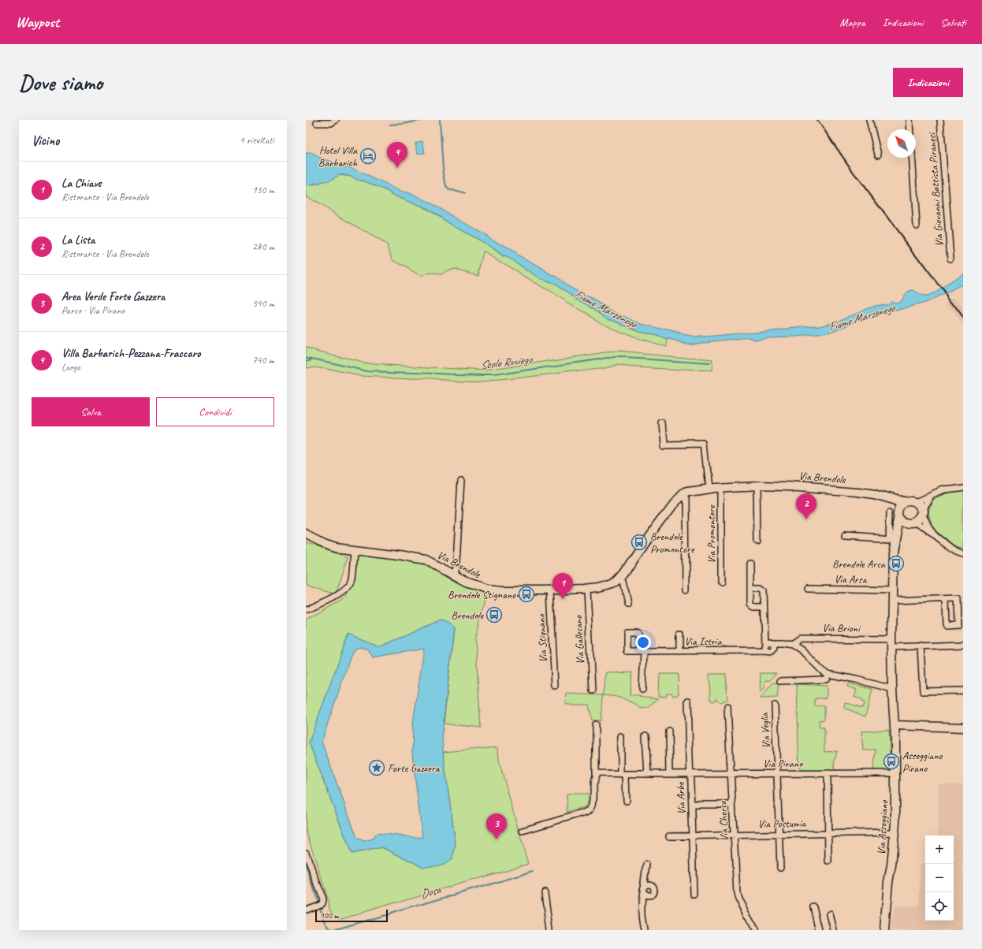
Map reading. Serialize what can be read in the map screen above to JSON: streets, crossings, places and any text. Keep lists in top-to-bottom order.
{
  "streets": {
    "street": [
      "Via Giovanni Battista Piranesi",
      "Via Brendole",
      "Via Promontore",
      "Via Arsa",
      "Via Brioni",
      "Via Stignano",
      "Via Gallesano",
      "Via Istria",
      "Via Veglia",
      "Via Pirano",
      "Via Arbe",
      "Via Cherso",
      "Via Postumia",
      "Via Asseggiano"
    ]
  },
  "crossings": [
    ["Via Brendole", "Via Promontore"],
    ["Via Brendole", "Via Stignano"],
    ["Via Brendole", "Via Gallesano"],
    ["Via Brioni", "Via Istria"],
    ["Via Veglia", "Via Pirano"],
    ["Via Veglia", "Via Postumia"],
    ["Via Pirano", "Via Arbe"],
    ["Via Pirano", "Via Cherso"],
    ["Via Pirano", "Via Asseggiano"],
    ["Via Arbe", "Via Postumia"],
    ["Via Cherso", "Via Postumia"],
    ["Via Postumia", "Via Asseggiano"]
  ],
  "water": ["Fiume Marzenego", "Scolo Ruviego", "Dosa"],
  "places": {
    "hotel": ["Hotel Villa Barbarich"],
    "bus stop": [
      "Brendole Promontore",
      "Brendole Arsa",
      "Brendole Stignano",
      "Brendole",
      "Asseggiano Pirano"
    ],
    "place": ["Forte Gazzera"]
  },
  "scale_bar": "100 m",
  "north": "top left",
  "page": {
    "header": "Waypost",
    "nav": ["Mappa", "Indicazioni", "Salvati"],
    "buttons": [
      "Indicazioni",
      ["Salva", "Condividi"]
    ],
    "title": "Dove siamo",
    "heading": ["Vicino", "4 risultati"],
    "pins": [
      "4",
      "2",
      "1",
      "3"
    ],
    "list": [
      {
        "mark": "1",
        "name": "La Chiave",
        "note": "Ristorante · Via Brendole",
        "value": "130 m"
      },
      {
        "mark": "2",
        "name": "La Lista",
        "note": "Ristorante · Via Brendole",
        "value": "280 m"
      },
      {
        "mark": "3",
        "name": "Area Verde Forte Gazzera",
        "note": "Parco · Via Pirano",
        "value": "340 m"
      },
      {
        "mark": "4",
        "name": "Villa Barbarich-Pezzana-Fraccaro",
        "note": "Luogo",
        "value": "740 m"
      }
    ],
    "map_buttons": ["+", "−"],
    "scale": "100 m"
  }
}
